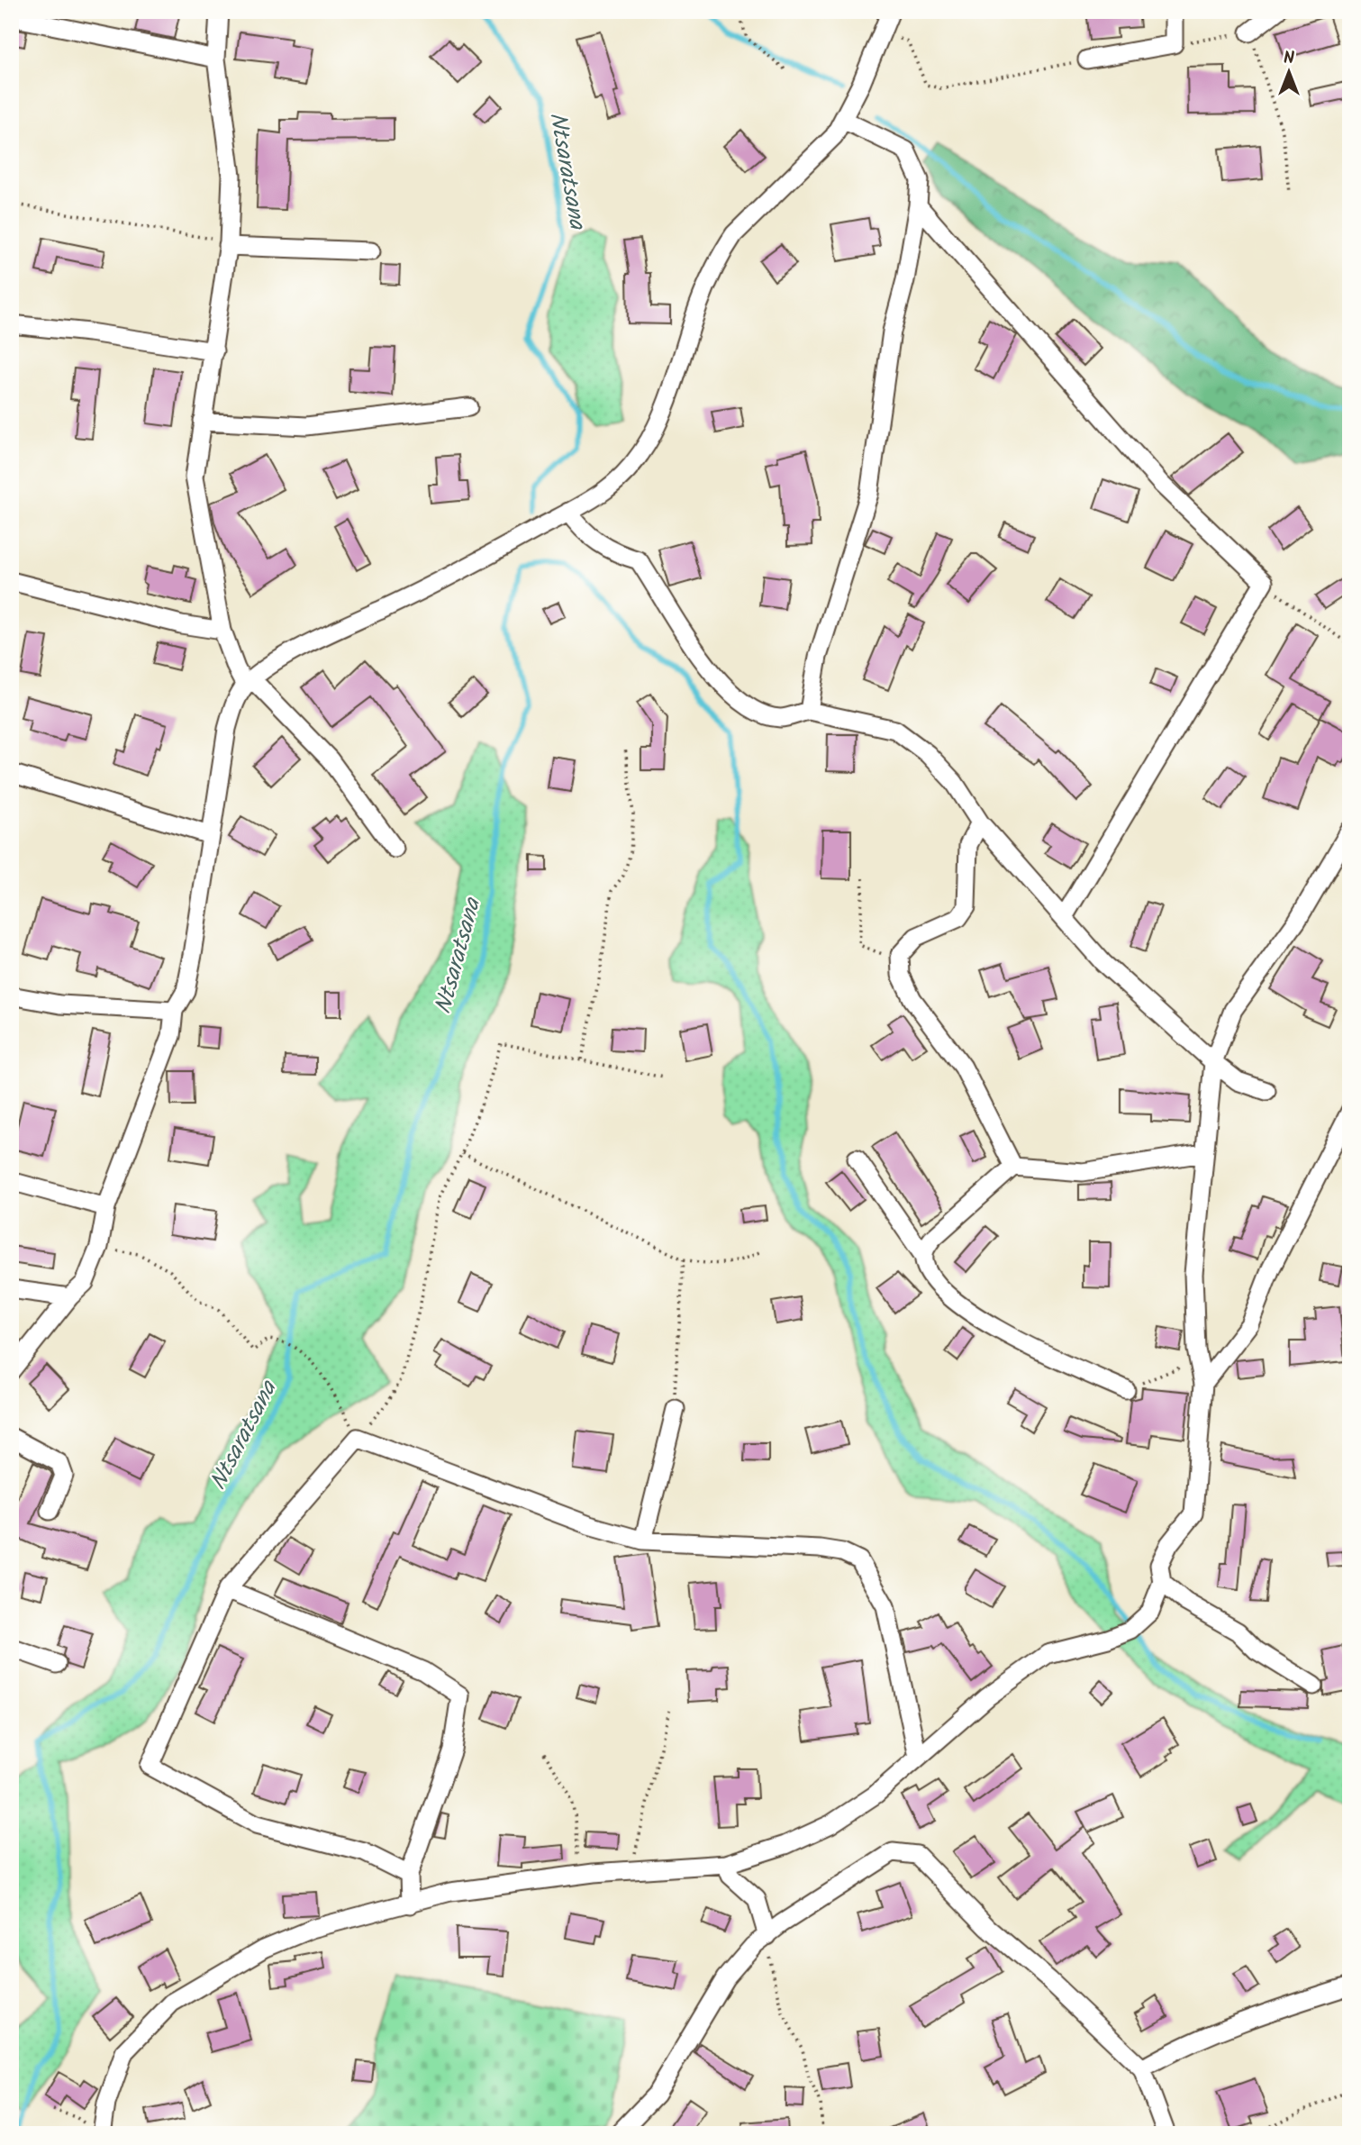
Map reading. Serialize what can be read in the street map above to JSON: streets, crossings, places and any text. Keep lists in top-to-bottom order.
{
  "water": ["Ntsaratsana"],
  "north": "top"
}
